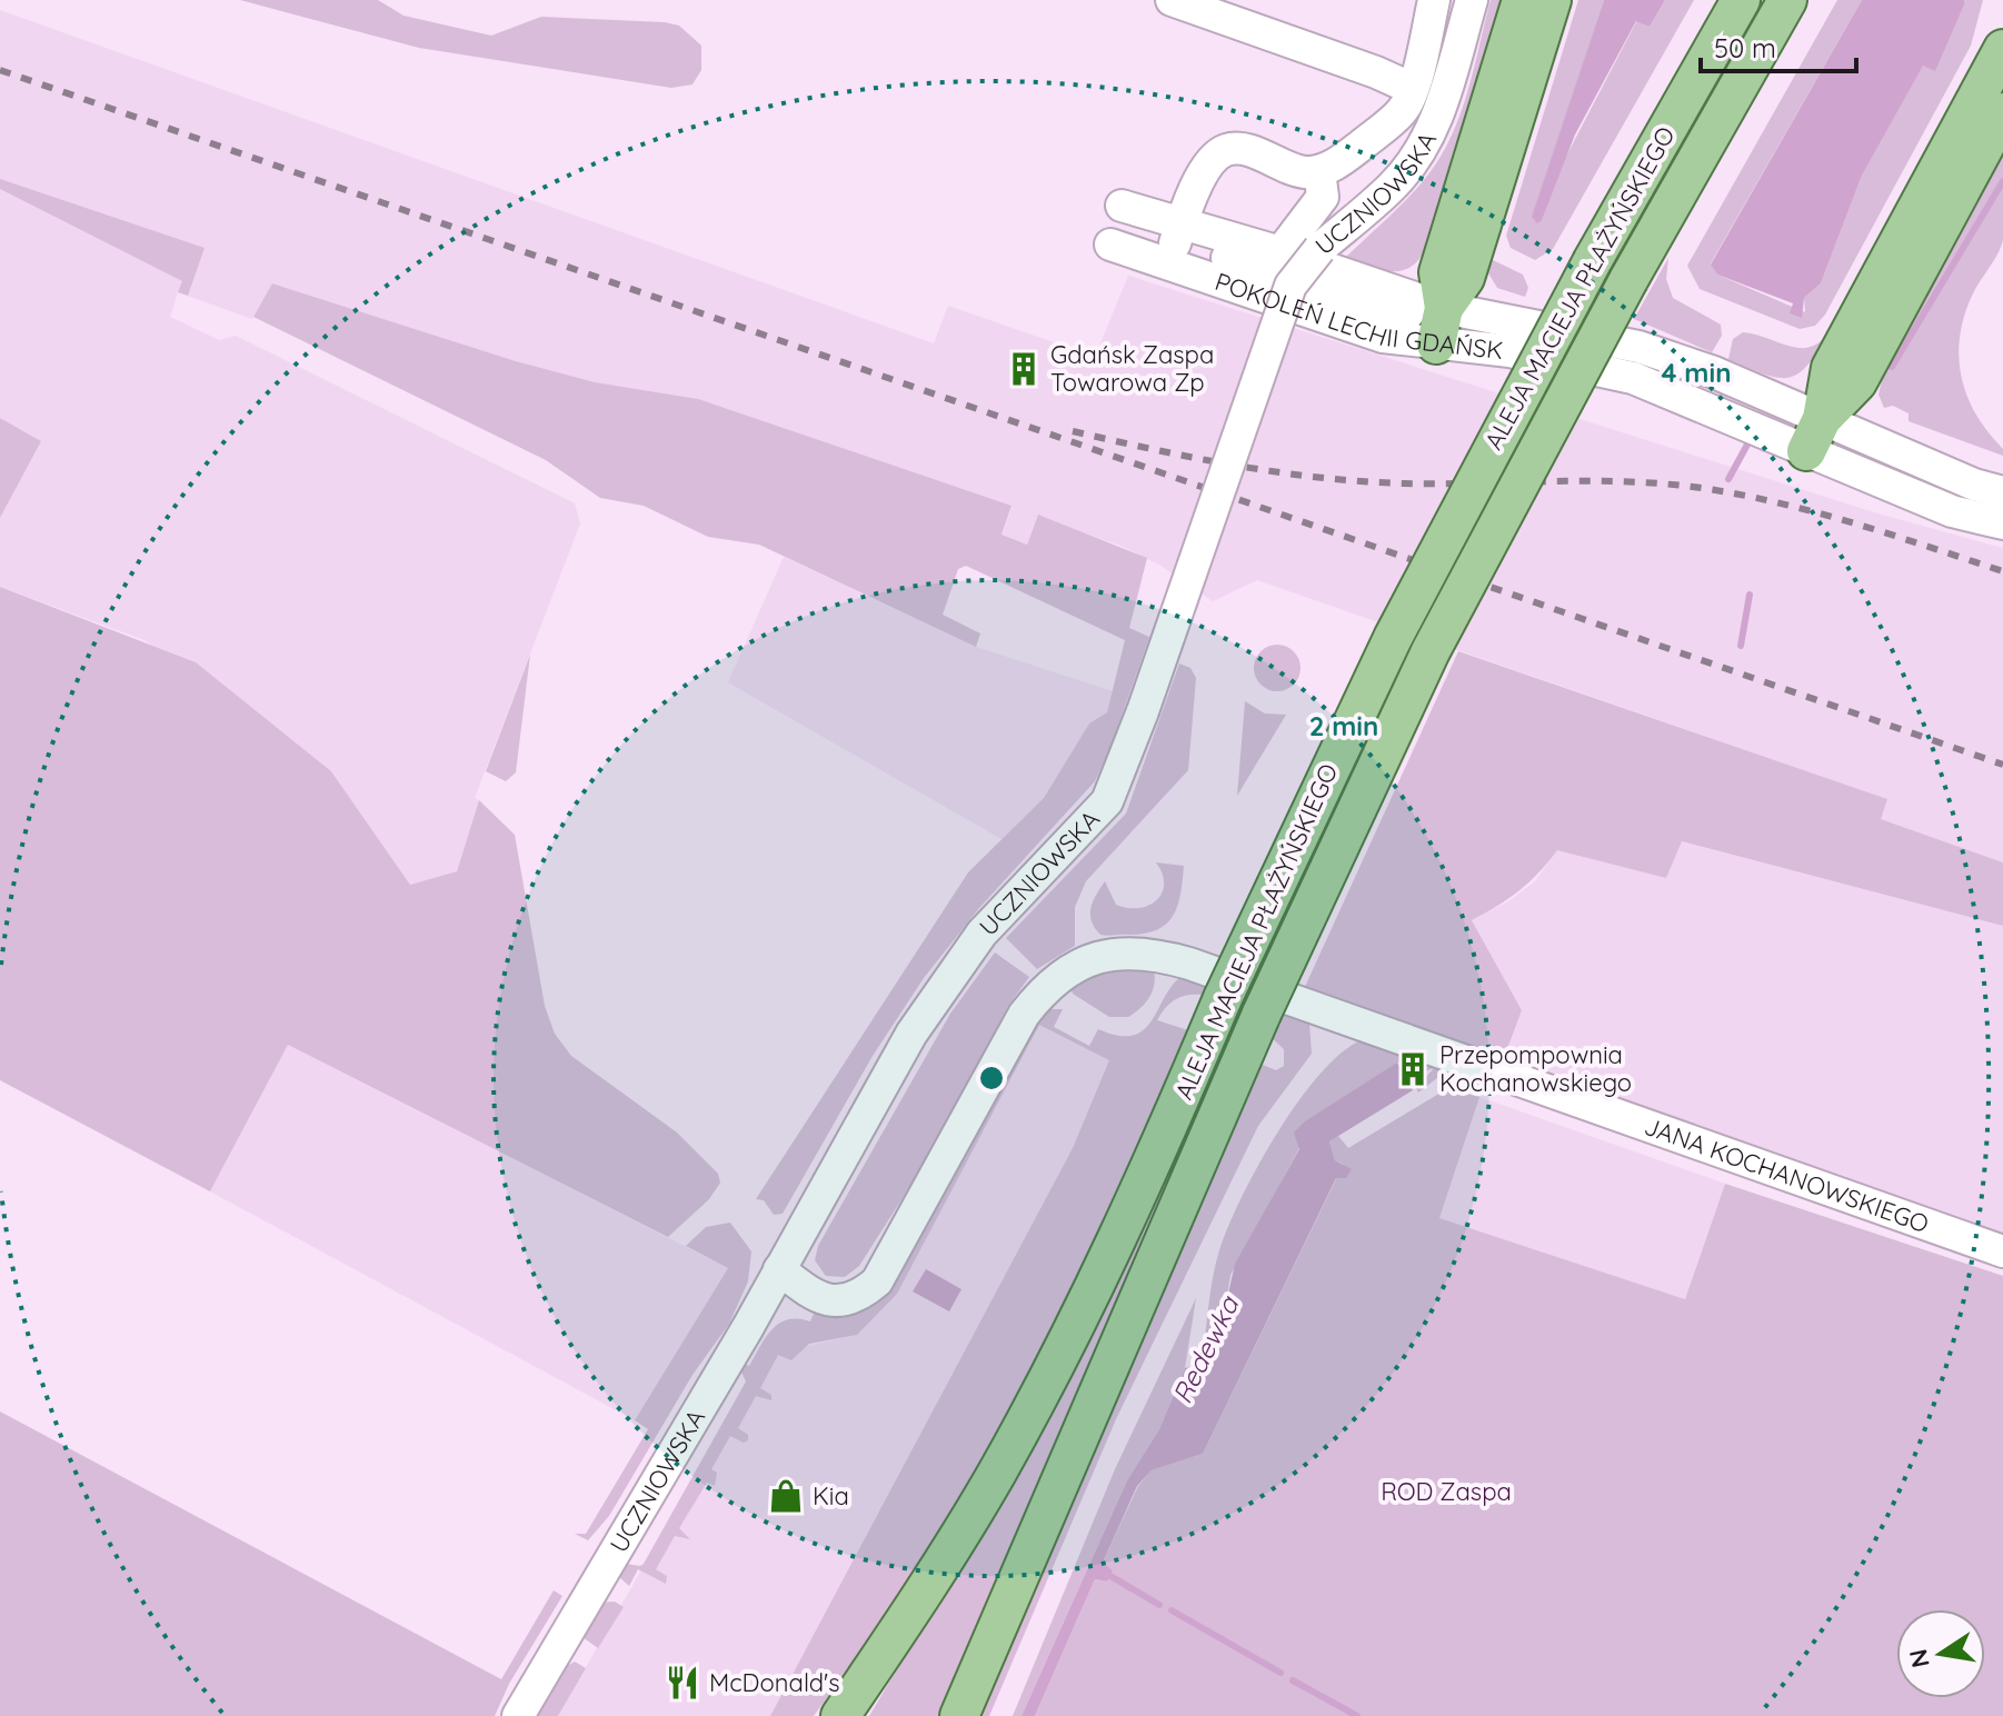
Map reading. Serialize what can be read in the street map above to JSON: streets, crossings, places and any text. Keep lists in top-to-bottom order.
{
  "streets": {
    "main road": ["ALEJA MACIEJA PŁAŻYŃSKIEGO"],
    "street": ["UCZNIOWSKA", "POKOLEŃ LECHII GDAŃSK", "JANA KOCHANOWSKIEGO"]
  },
  "crossings": [
    ["UCZNIOWSKA", "POKOLEŃ LECHII GDAŃSK"],
    ["UCZNIOWSKA", "JANA KOCHANOWSKIEGO"]
  ],
  "water": ["Redewka"],
  "parks": ["ROD Zaspa"],
  "places": {
    "building": ["Gdańsk Zaspa Towarowa Zp", "Przepompownia Kochanowskiego"],
    "shop": ["Kia"],
    "restaurant": ["McDonald's"]
  },
  "scale_bar": "50 m",
  "north": "left",
  "rings": ["4 min", "2 min"]
}
